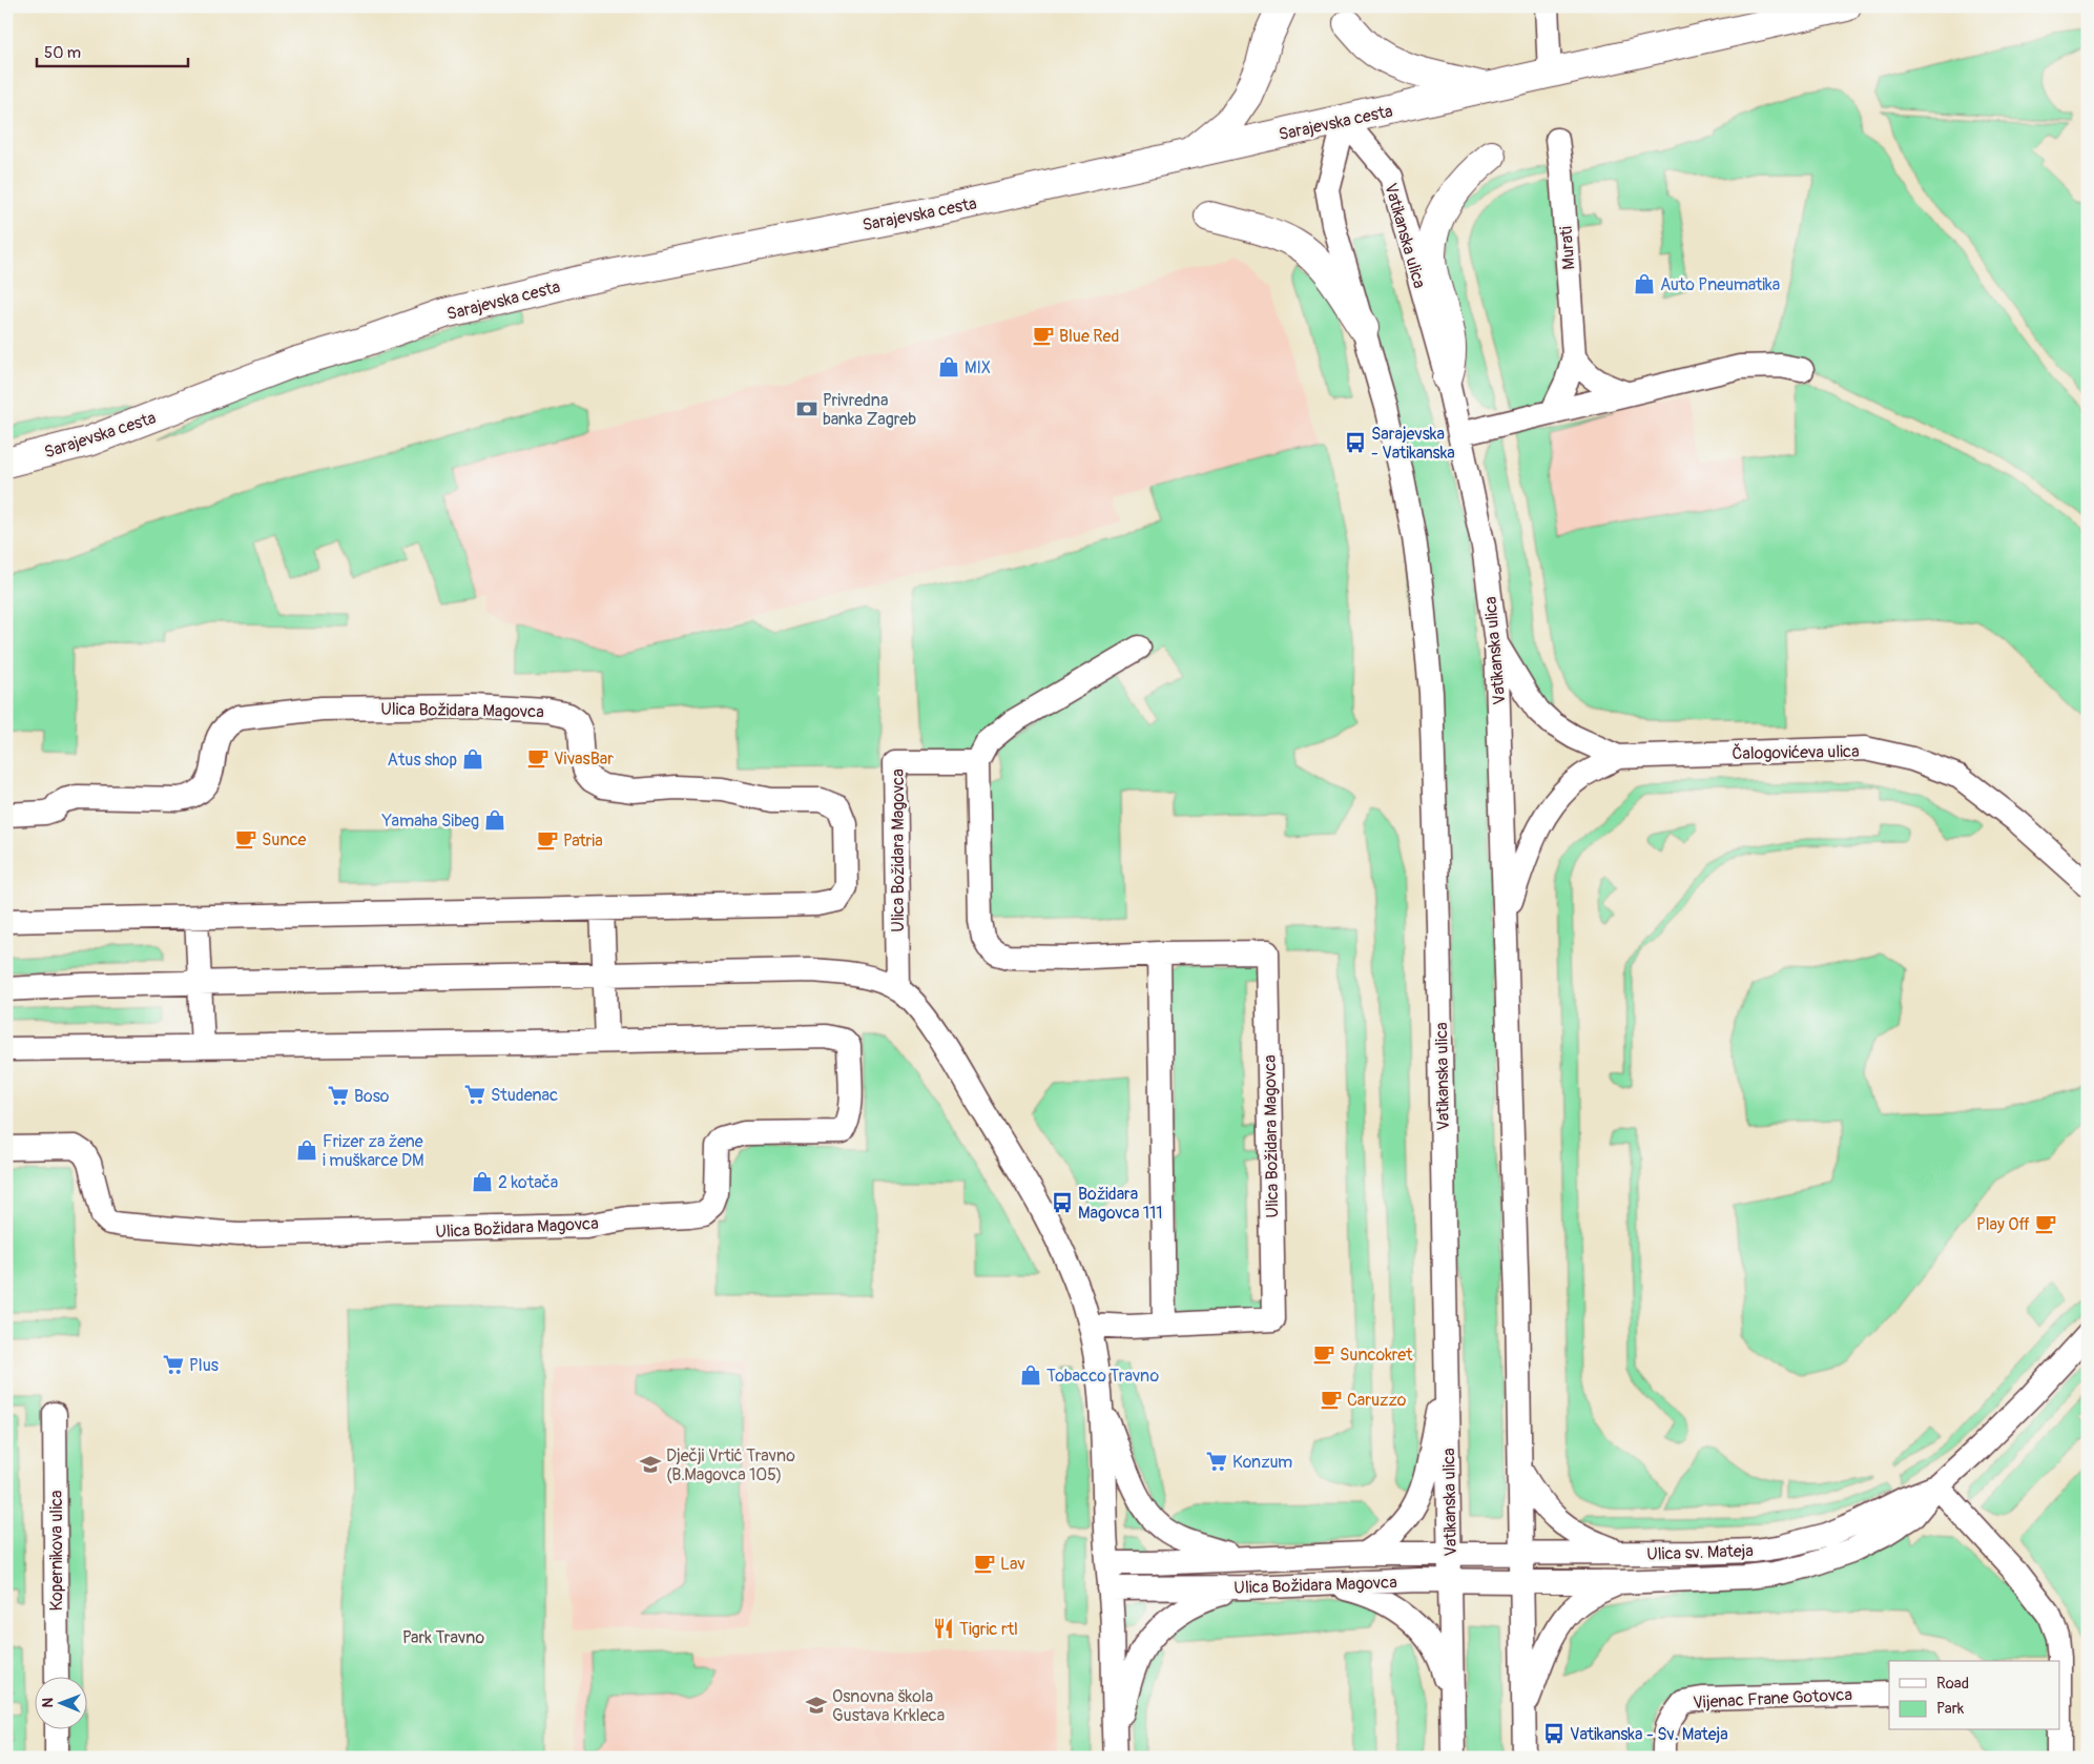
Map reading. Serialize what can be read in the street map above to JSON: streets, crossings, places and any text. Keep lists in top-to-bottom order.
{
  "streets": {
    "main road": ["Sarajevska cesta"],
    "street": [
      "Vatikanska ulica",
      "Murati",
      "Ulica Božidara Magovca",
      "Čalogovićeva ulica",
      "Kopernikova ulica",
      "Ulica sv. Mateja",
      "Vijenac Frane Gotovca"
    ]
  },
  "crossings": [
    ["Sarajevska cesta", "Vatikanska ulica"],
    ["Vatikanska ulica", "Ulica Božidara Magovca"],
    ["Vatikanska ulica", "Čalogovićeva ulica"],
    ["Vatikanska ulica", "Ulica sv. Mateja"],
    ["Ulica Božidara Magovca", "Ulica sv. Mateja"]
  ],
  "parks": ["Park Travno"],
  "places": {
    "shop": [
      "Auto Pneumatika",
      "MIX",
      "Atus shop",
      "Yamaha Sibeg",
      "Frizer za žene i muškarce DM",
      "2 kotača",
      "Tobacco Travno"
    ],
    "cafe": [
      "Blue Red",
      "VivasBar",
      "Sunce",
      "Patria",
      "Play Off",
      "Suncokret",
      "Caruzzo",
      "Lav"
    ],
    "bank": ["Privredna banka Zagreb"],
    "bus stop": ["Sarajevska - Vatikanska", "Božidara Magovca 111", "Vatikanska - Sv. Mateja"],
    "supermarket": [
      "Studenac",
      "Boso",
      "Plus",
      "Konzum"
    ],
    "school or university": ["Dječji Vrtić Travno (B.Magovca 105)", "Osnovna škola Gustava Krkleca"],
    "restaurant": ["Tigric rtl"]
  },
  "legend": ["Road", "Park"],
  "scale_bar": "50 m",
  "north": "left"
}
